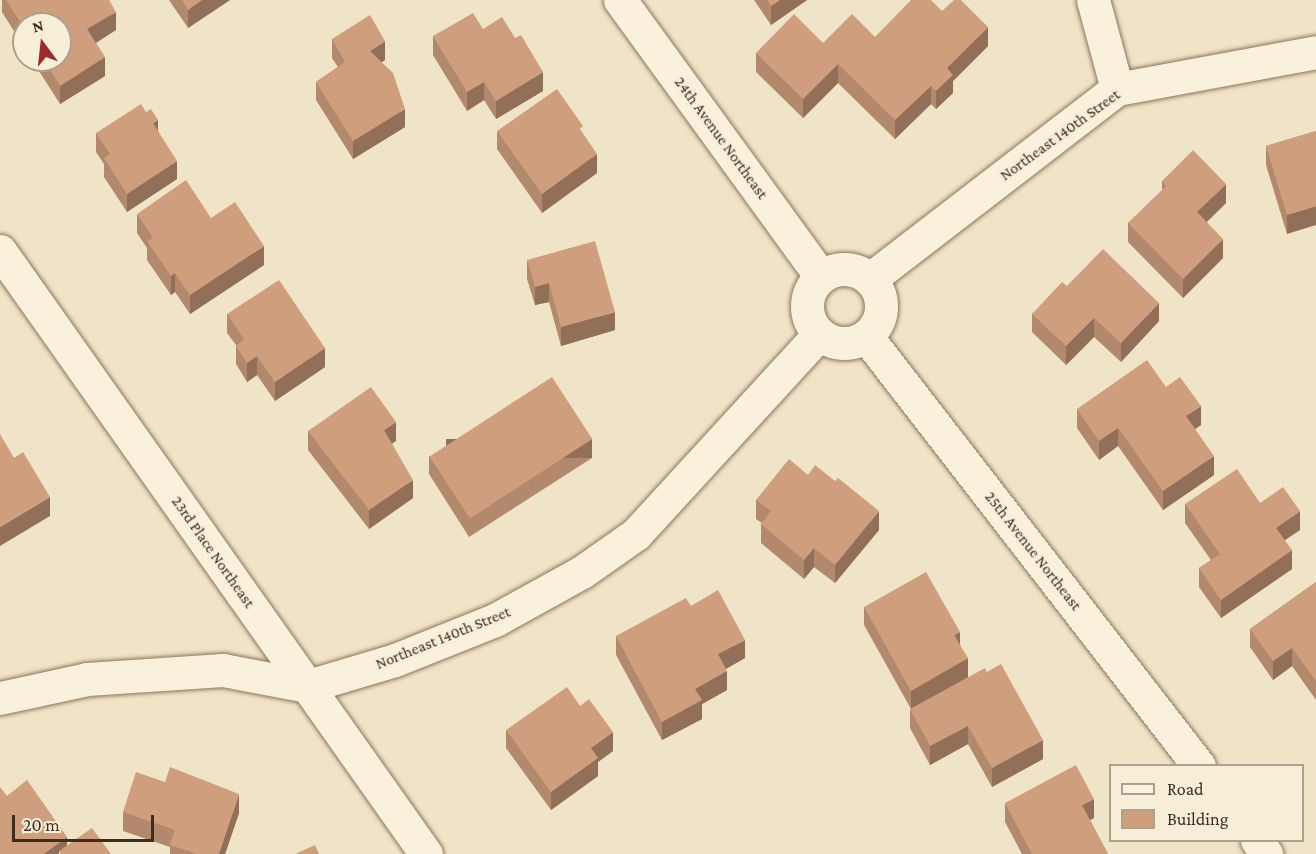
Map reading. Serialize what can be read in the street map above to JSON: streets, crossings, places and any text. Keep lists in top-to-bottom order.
{
  "streets": {
    "street": [
      "Northeast 140th Street",
      "24th Avenue Northeast",
      "25th Avenue Northeast",
      "23rd Place Northeast"
    ]
  },
  "crossings": [
    ["Northeast 140th Street", "24th Avenue Northeast"],
    ["Northeast 140th Street", "25th Avenue Northeast"],
    ["Northeast 140th Street", "23rd Place Northeast"],
    ["24th Avenue Northeast", "25th Avenue Northeast"]
  ],
  "legend": ["Road", "Building"],
  "scale_bar": "20 m",
  "north": "top"
}
